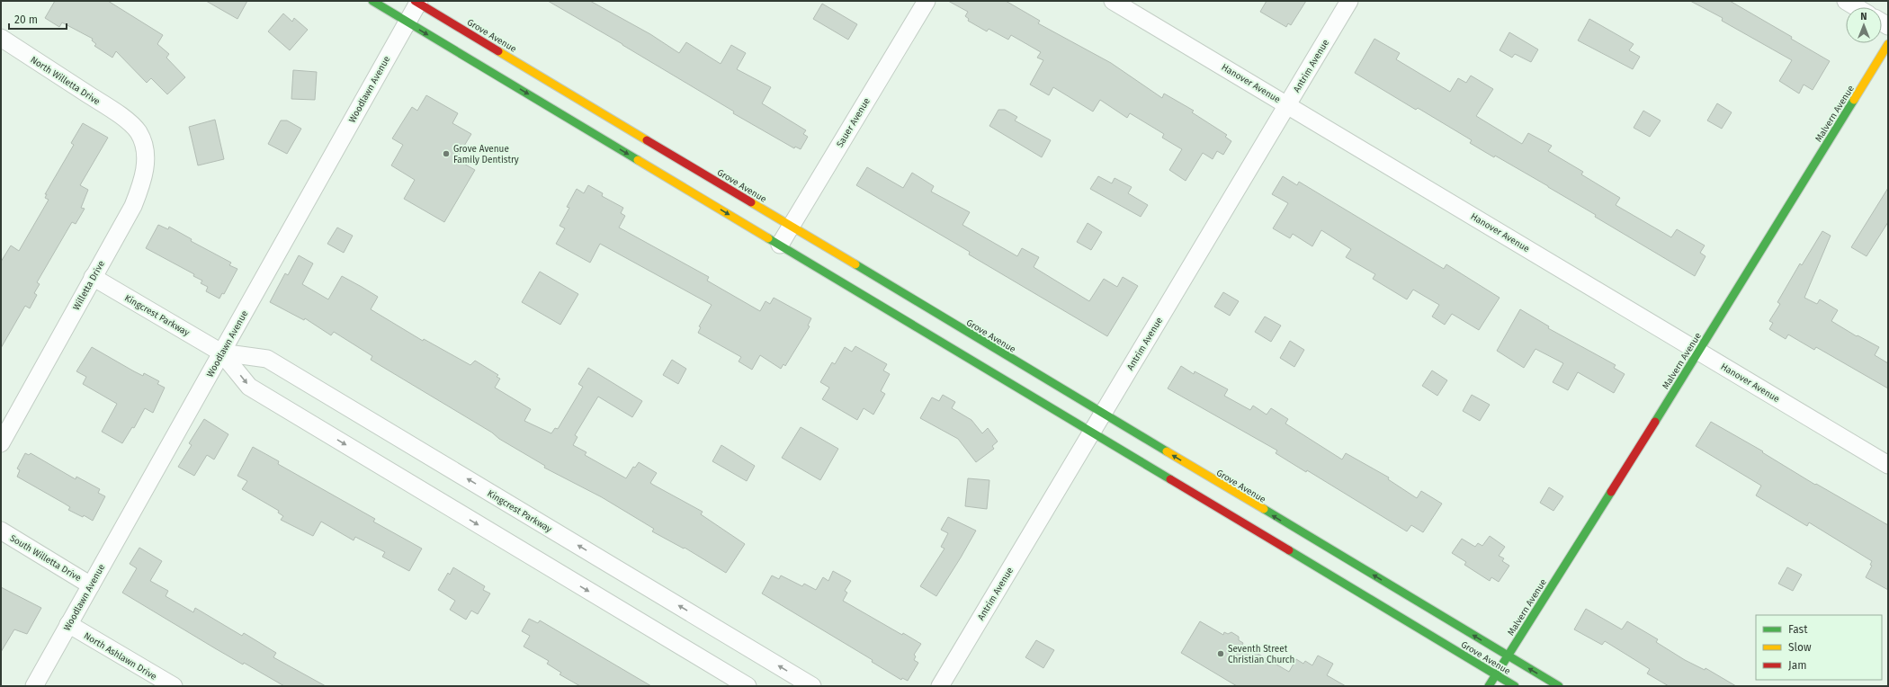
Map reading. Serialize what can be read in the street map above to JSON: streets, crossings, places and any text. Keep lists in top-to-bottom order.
{
  "streets": {
    "street": [
      "Grove Avenue",
      "Antrim Avenue",
      "North Willetta Drive",
      "Hanover Avenue",
      "Woodlawn Avenue",
      "Malvern Avenue",
      "Sauer Avenue",
      "Willetta Drive",
      "Kingcrest Parkway",
      "South Willetta Drive",
      "North Ashlawn Drive"
    ]
  },
  "crossings": [
    ["Grove Avenue", "Antrim Avenue"],
    ["Grove Avenue", "Woodlawn Avenue"],
    ["Grove Avenue", "Malvern Avenue"],
    ["Grove Avenue", "Sauer Avenue"],
    ["Antrim Avenue", "Hanover Avenue"],
    ["North Willetta Drive", "Willetta Drive"],
    ["Hanover Avenue", "Malvern Avenue"],
    ["Woodlawn Avenue", "Kingcrest Parkway"],
    ["Woodlawn Avenue", "South Willetta Drive"],
    ["Woodlawn Avenue", "North Ashlawn Drive"],
    ["Willetta Drive", "Kingcrest Parkway"]
  ],
  "places": ["Grove Avenue Family Dentistry", "Seventh Street Christian Church"],
  "legend": ["Fast", "Slow", "Jam"],
  "scale_bar": "20 m",
  "north": "top"
}
